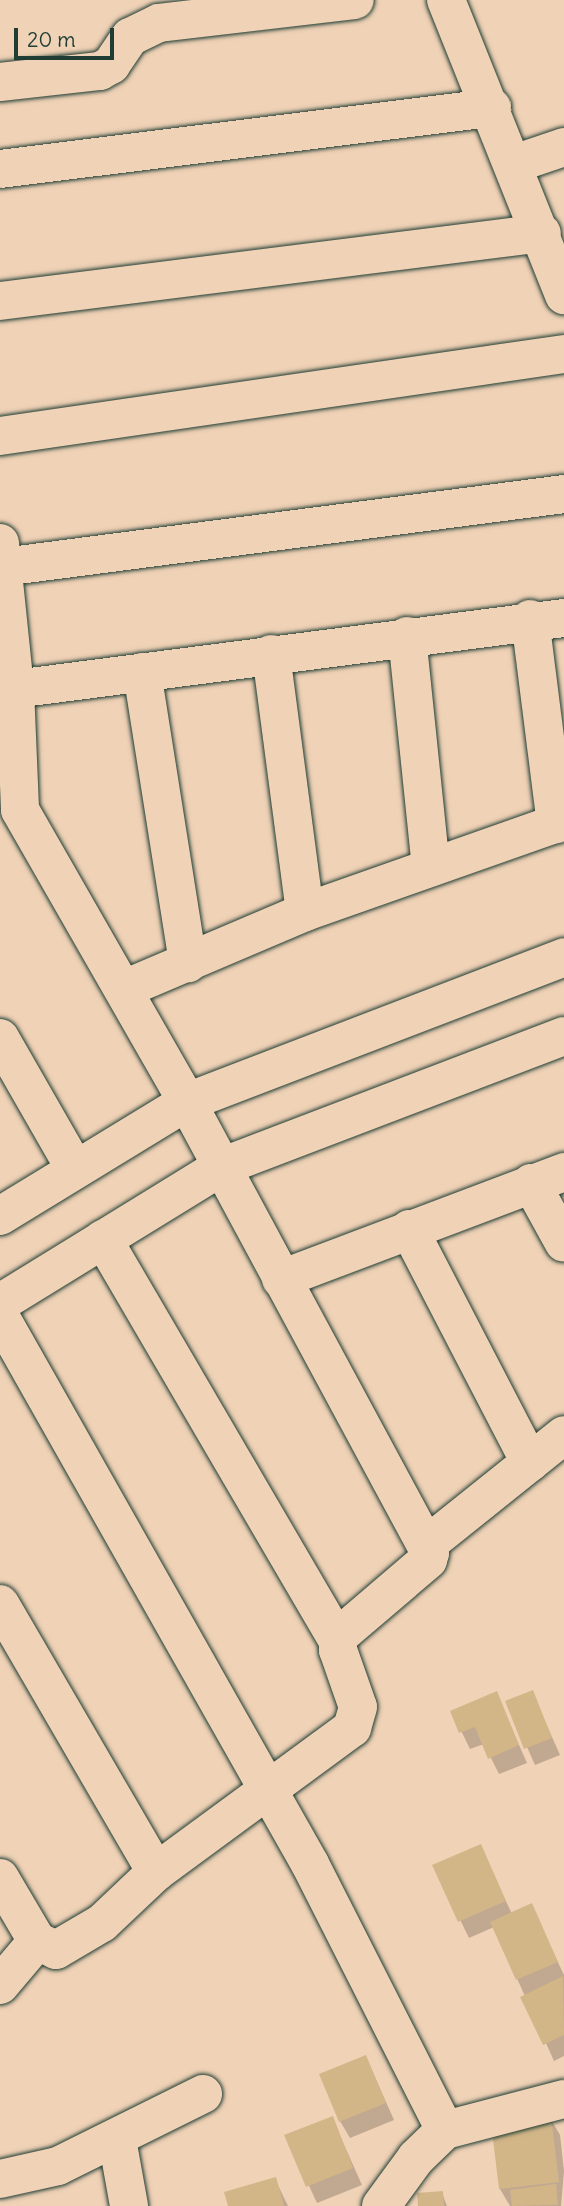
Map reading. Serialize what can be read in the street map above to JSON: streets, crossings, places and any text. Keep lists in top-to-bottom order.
{
  "scale_bar": "20 m"
}
